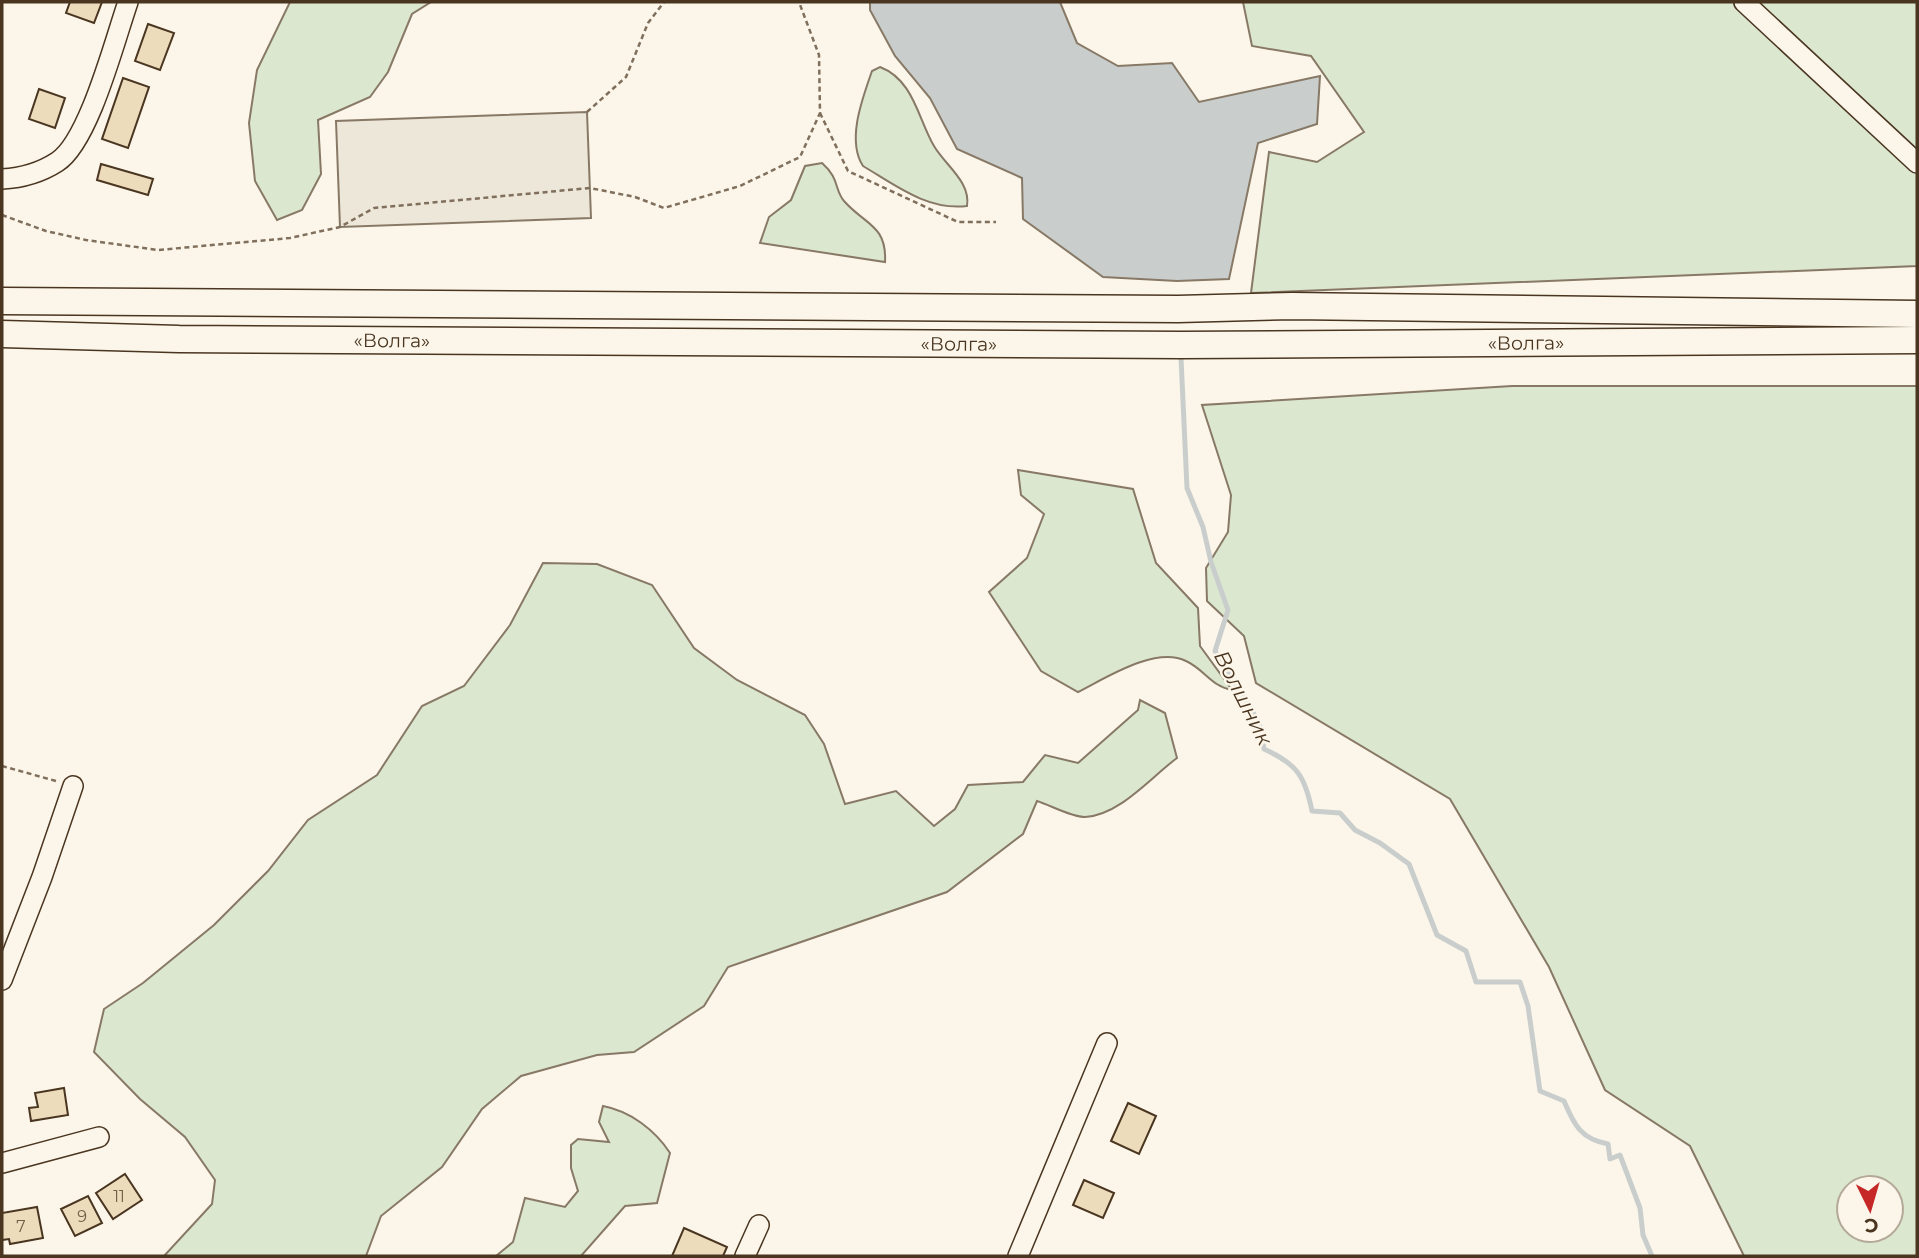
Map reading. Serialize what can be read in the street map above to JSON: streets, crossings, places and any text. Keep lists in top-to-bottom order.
{
  "streets": {
    "highway": ["«Волга»"]
  },
  "water": ["Волшник"],
  "house_numbers": ["11", "9", "7"],
  "north": "bottom"
}
